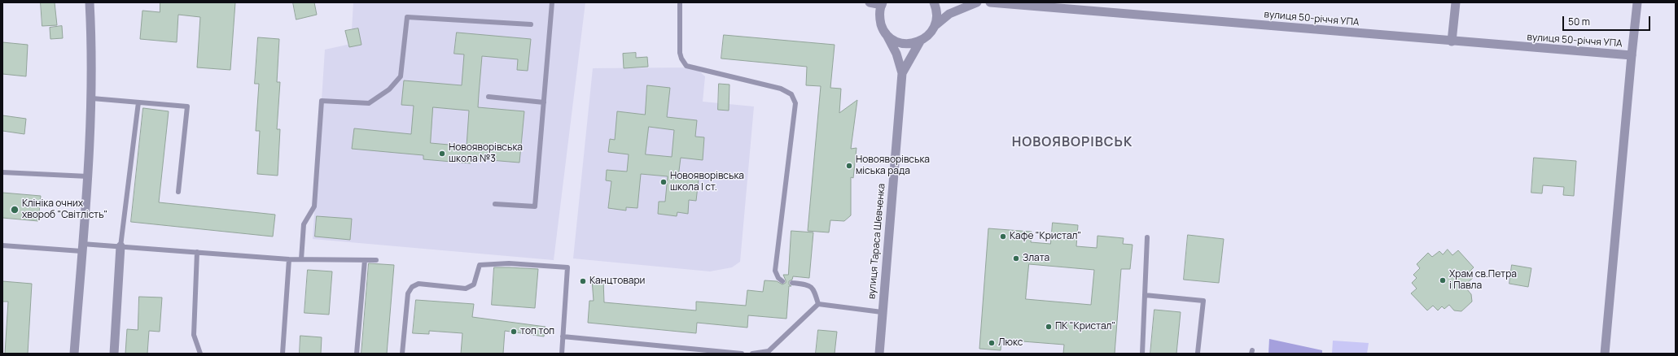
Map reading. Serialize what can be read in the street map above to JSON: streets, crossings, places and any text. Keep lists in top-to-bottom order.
{
  "streets": {
    "street": ["вулиця 50-річчя УПА", "вулиця Тараса Шевченка"]
  },
  "districts": ["НОВОЯВОРІВСЬК"],
  "places": [
    "Новояворівська школа №3",
    "Новояворівська міська рада",
    "Новояворівська школа І ст.",
    "Клініка очних хвороб \"Світлість\"",
    "Кафе \"Кристал\"",
    "Злата",
    "Храм св.Петра і Павла",
    "Канцтовари",
    "ПК \"Кристал\"",
    "топ топ",
    "Люкс"
  ],
  "scale_bar": "50 m"
}
